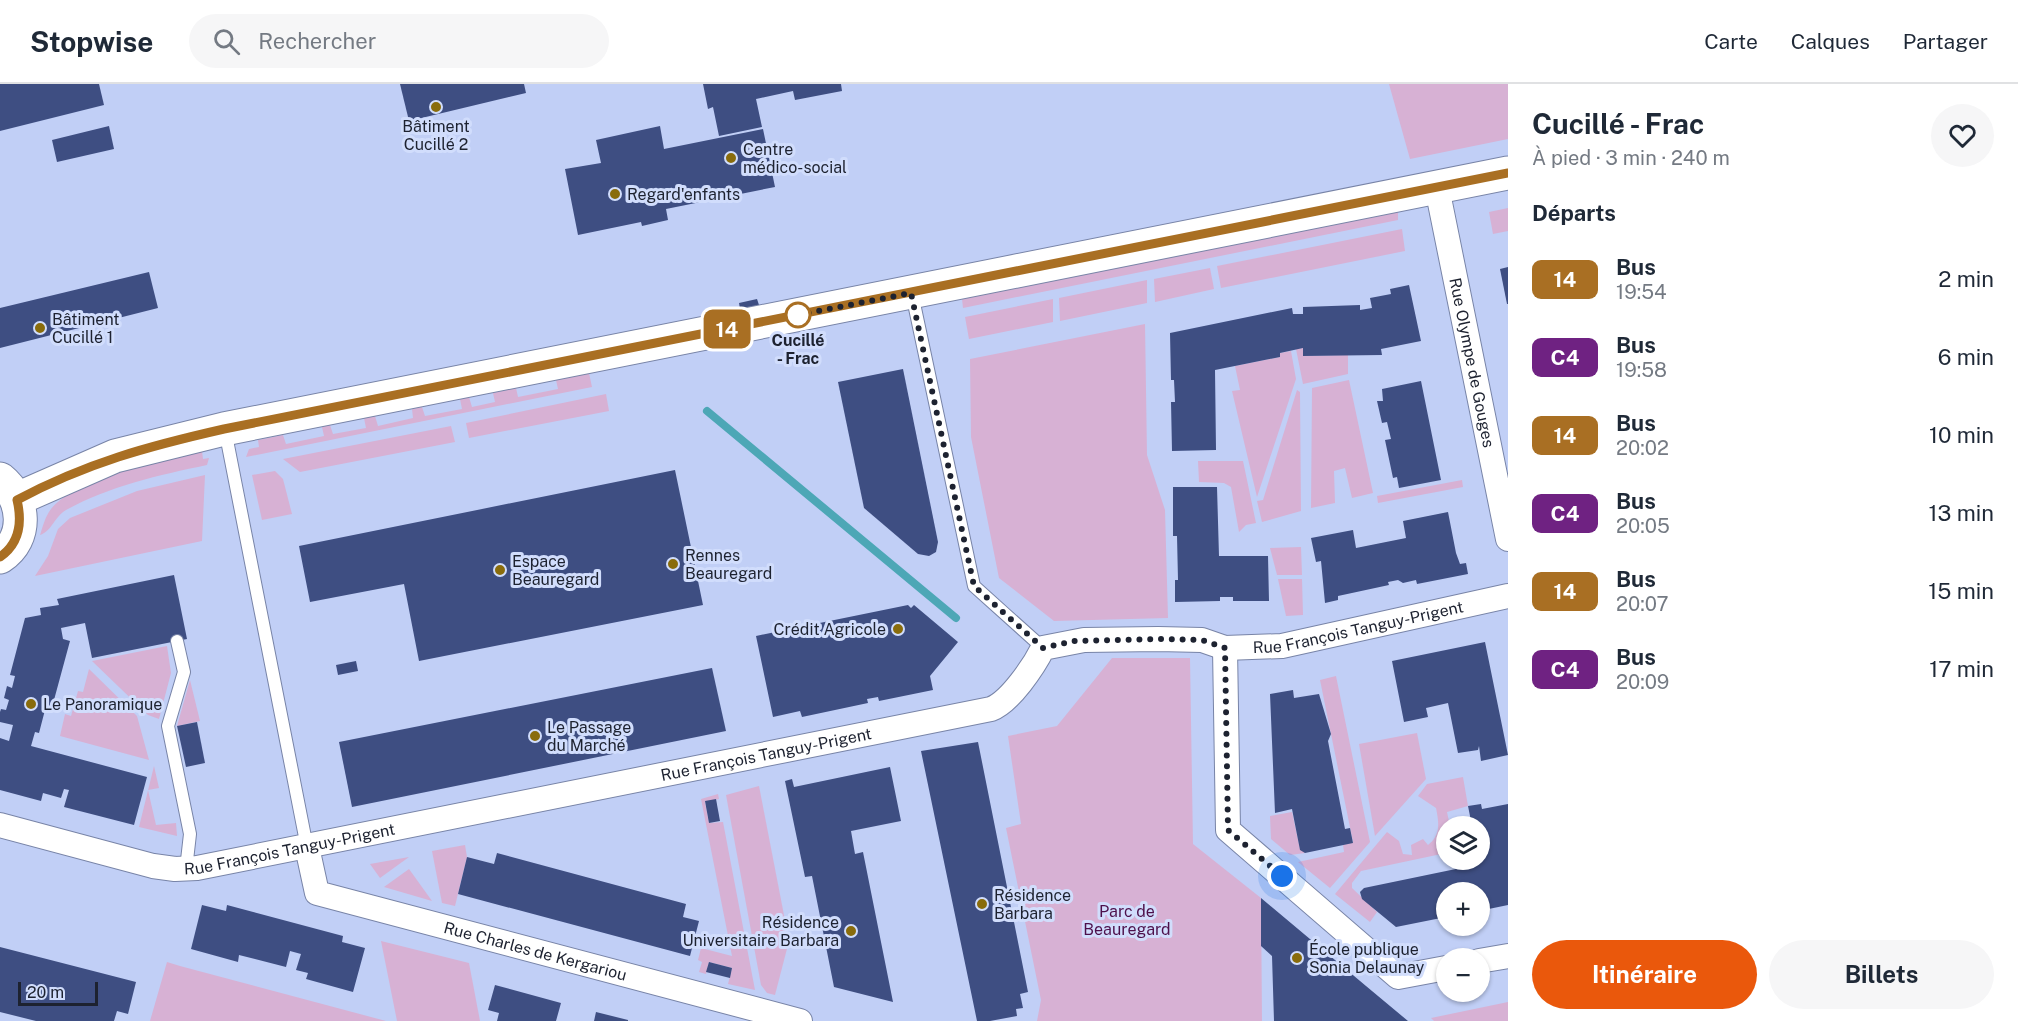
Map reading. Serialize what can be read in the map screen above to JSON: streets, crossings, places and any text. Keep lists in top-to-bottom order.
{
  "streets": {
    "street": ["Rue Olympe de Gouges", "Rue François Tanguy-Prigent", "Rue Charles de Kergariou"]
  },
  "crossings": [
    ["Rue François Tanguy-Prigent", "Rue Charles de Kergariou"]
  ],
  "parks": ["Parc de Beauregard"],
  "places": [
    "Bâtiment Cucillé 2",
    "Centre médico-social",
    "Regard'enfants",
    "Cucillé - Frac",
    "Bâtiment Cucillé 1",
    "Rennes Beauregard",
    "Espace Beauregard",
    "Crédit Agricole",
    "Le Panoramique",
    "Le Passage du Marché",
    "Résidence Barbara",
    "Résidence Universitaire Barbara",
    "École publique Sonia Delaunay"
  ],
  "lines": ["bus line 14"],
  "scale_bar": "20 m",
  "page": {
    "header": "Stopwise",
    "search": "Rechercher",
    "nav": ["Carte", "Calques", "Partager"],
    "on_map": "14",
    "heading": [
      ["Cucillé - Frac", "À pied · 3 min · 240 m"],
      "Départs"
    ],
    "list": [
      {
        "mark": "14",
        "name": "Bus",
        "note": "19:54",
        "value": "2 min"
      },
      {
        "mark": "C4",
        "name": "Bus",
        "note": "19:58",
        "value": "6 min"
      },
      {
        "mark": "14",
        "name": "Bus",
        "note": "20:02",
        "value": "10 min"
      },
      {
        "mark": "C4",
        "name": "Bus",
        "note": "20:05",
        "value": "13 min"
      },
      {
        "mark": "14",
        "name": "Bus",
        "note": "20:07",
        "value": "15 min"
      },
      {
        "mark": "C4",
        "name": "Bus",
        "note": "20:09",
        "value": "17 min"
      }
    ],
    "map_buttons": ["+", "−"],
    "buttons": ["Itinéraire", "Billets"],
    "scale": "20 m"
  }
}
